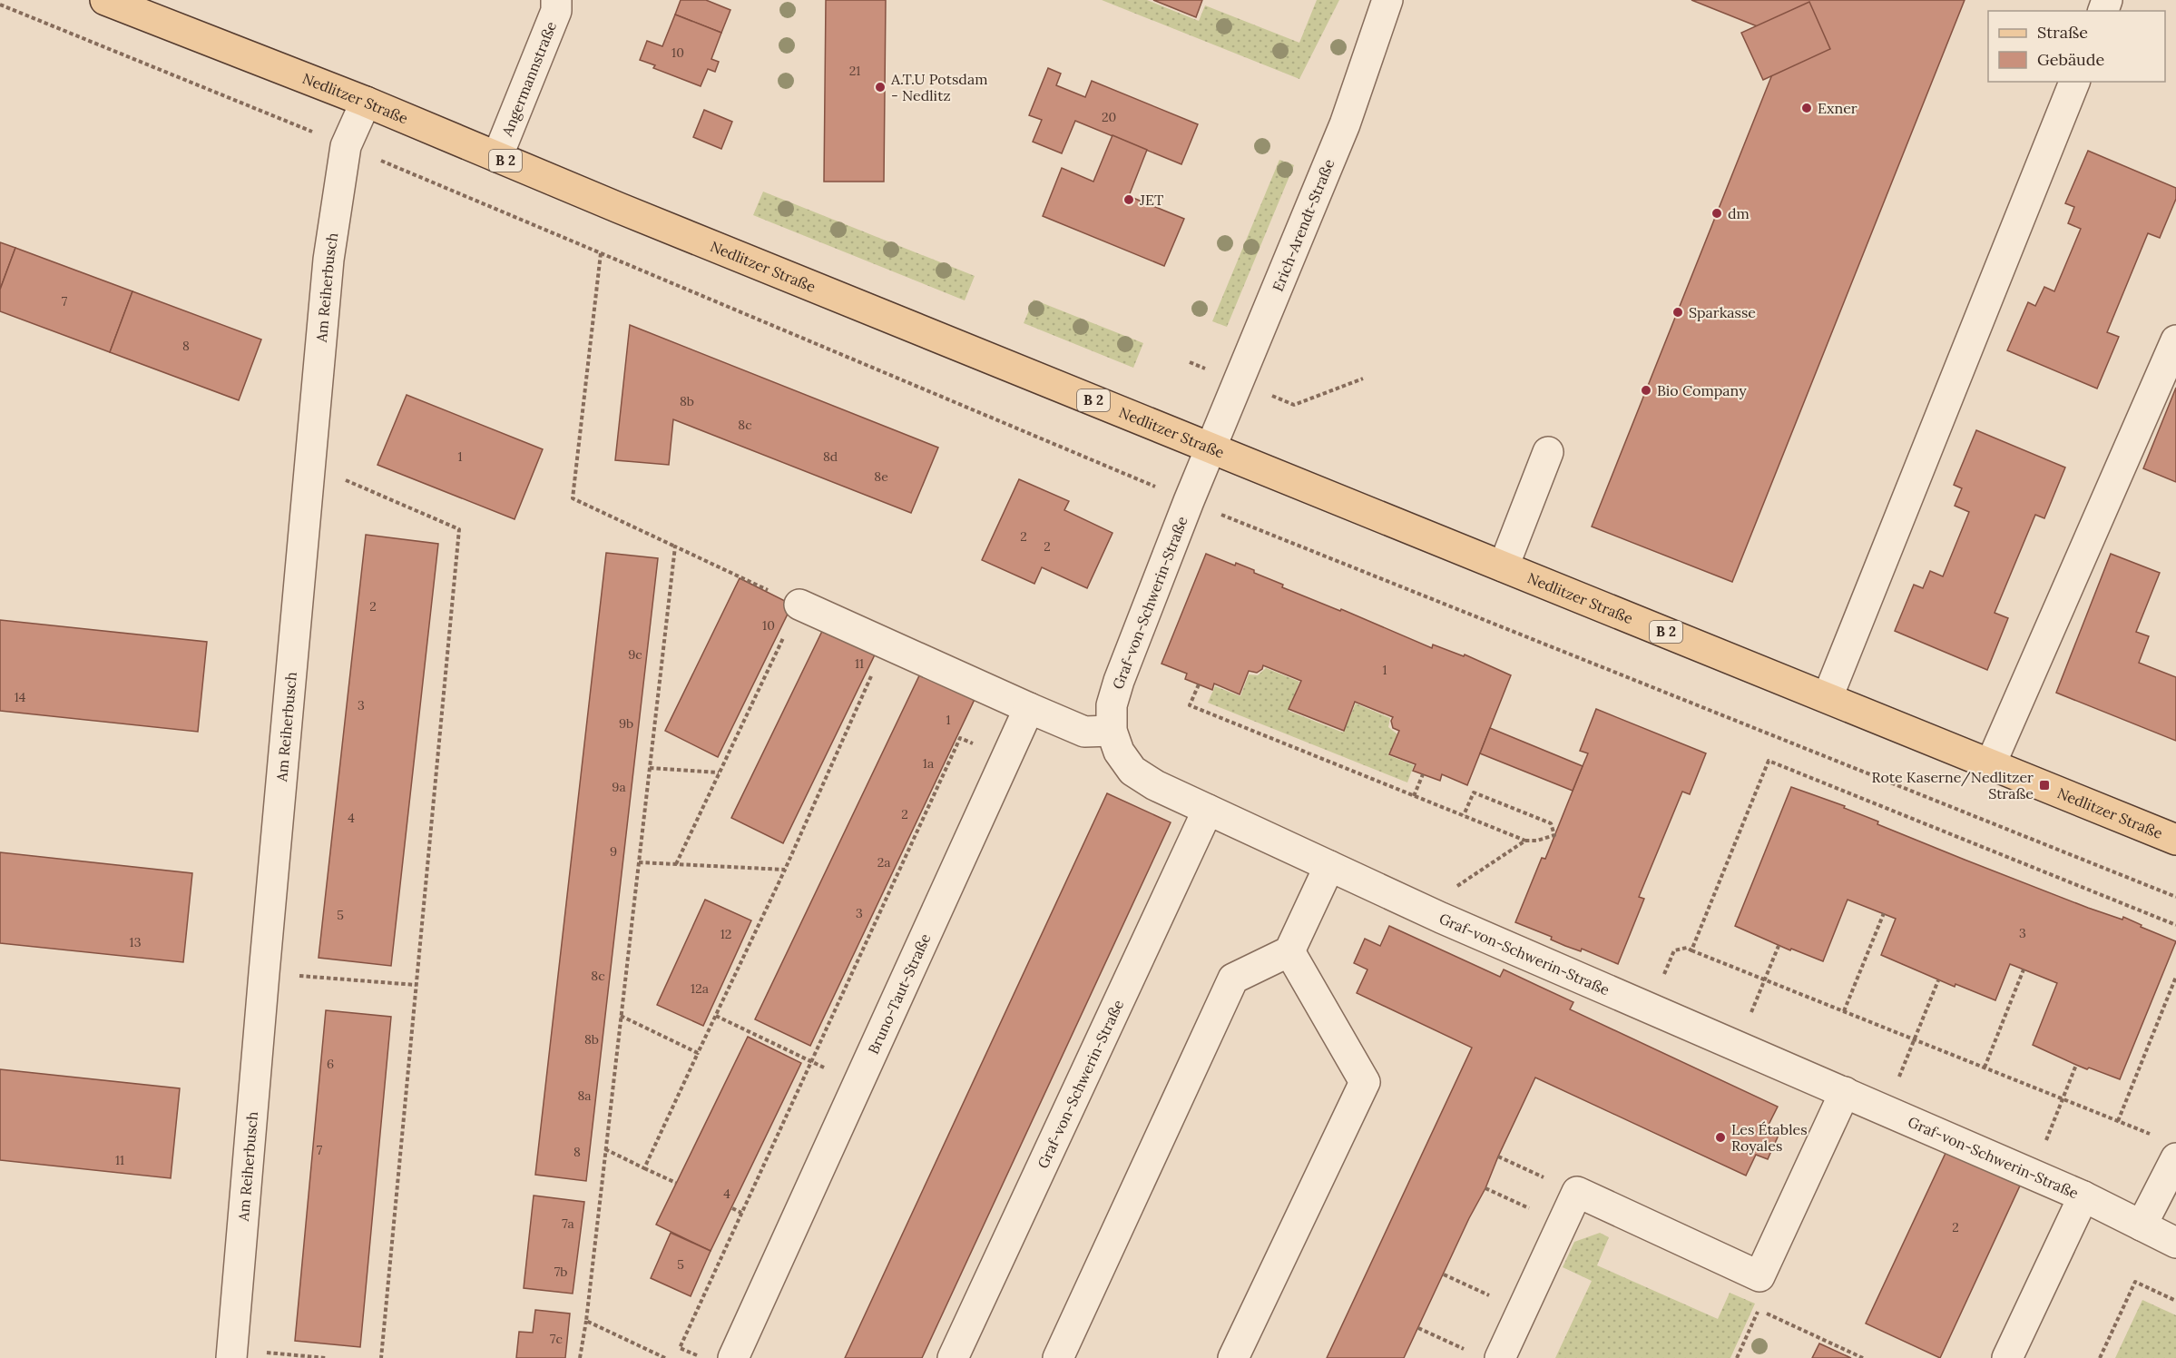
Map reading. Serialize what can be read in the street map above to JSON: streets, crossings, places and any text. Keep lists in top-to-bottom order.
{
  "streets": {
    "main road": ["Nedlitzer Straße", "B 2"],
    "street": [
      "Angermannstraße",
      "Erich-Arendt-Straße",
      "Am Reiherbusch",
      "Graf-von-Schwerin-Straße",
      "Bruno-Taut-Straße"
    ]
  },
  "crossings": [
    ["Angermannstraße", "Nedlitzer Straße"],
    ["Nedlitzer Straße", "Erich-Arendt-Straße"],
    ["Nedlitzer Straße", "Am Reiherbusch"],
    ["Nedlitzer Straße", "Graf-von-Schwerin-Straße"],
    ["Erich-Arendt-Straße", "Graf-von-Schwerin-Straße"]
  ],
  "places": {
    "other": [
      "A.T.U Potsdam - Nedlitz",
      "Exner",
      "JET",
      "dm",
      "Sparkasse",
      "Bio Company",
      "Les Étables Royales"
    ],
    "transit": ["Rote Kaserne/Nedlitzer Straße"]
  },
  "house_numbers": [
    "10",
    "21",
    "20",
    "7",
    "8",
    "8b",
    "8c",
    "1",
    "8d",
    "8e",
    "2",
    "2",
    "2",
    "10",
    "9c",
    "11",
    "1",
    "14",
    "3",
    "1",
    "9b",
    "1a",
    "9a",
    "2",
    "4",
    "9",
    "2a",
    "3",
    "5",
    "3",
    "12",
    "13",
    "8c",
    "12a",
    "8b",
    "6",
    "8a",
    "7",
    "8",
    "11",
    "4",
    "7a",
    "2",
    "5",
    "7b",
    "7c"
  ],
  "legend": ["Straße", "Gebäude"]
}
